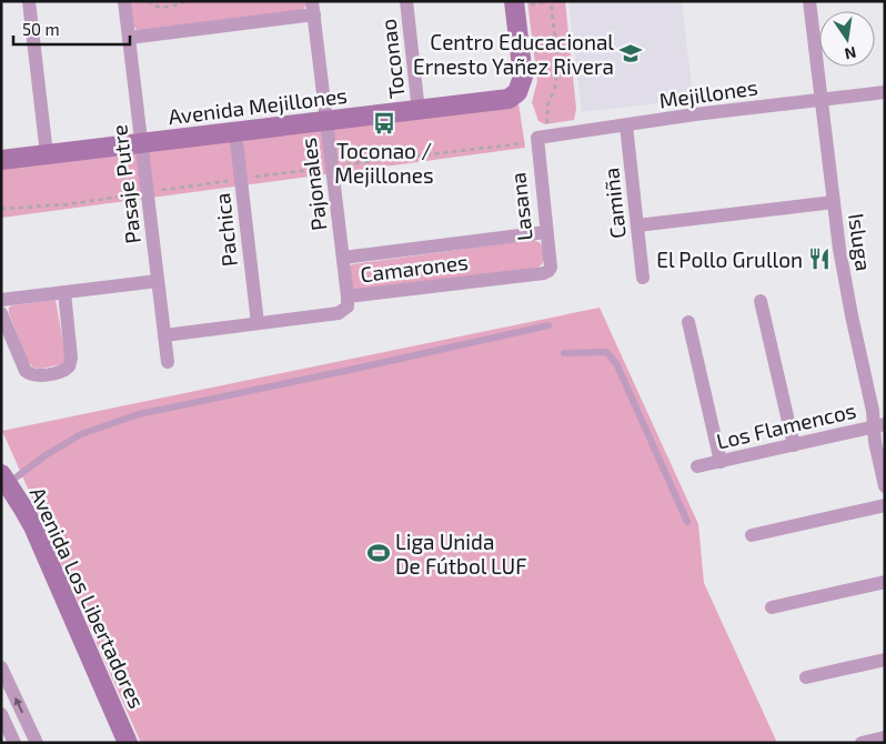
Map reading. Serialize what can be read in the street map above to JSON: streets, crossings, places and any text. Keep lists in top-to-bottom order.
{
  "streets": {
    "street": [
      "Toconao",
      "Mejillones",
      "Avenida Mejillones",
      "Pasaje Putre",
      "Pajonales",
      "Camiña",
      "Lasana",
      "Pachica",
      "Isluga",
      "Camarones",
      "Los Flamencos",
      "Avenida Los Libertadores"
    ]
  },
  "crossings": [
    ["Toconao", "Avenida Mejillones"],
    ["Mejillones", "Camiña"],
    ["Mejillones", "Lasana"],
    ["Mejillones", "Isluga"],
    ["Avenida Mejillones", "Pasaje Putre"],
    ["Avenida Mejillones", "Pajonales"],
    ["Avenida Mejillones", "Pachica"],
    ["Pasaje Putre", "Camarones"],
    ["Pajonales", "Camarones"],
    ["Lasana", "Camarones"],
    ["Pachica", "Camarones"],
    ["Isluga", "Los Flamencos"]
  ],
  "places": {
    "school or university": ["Centro Educacional Ernesto Yañez Rivera"],
    "bus stop": ["Toconao / Mejillones"],
    "restaurant": ["El Pollo Grullon"],
    "sports": ["Liga Unida De Fútbol LUF"]
  },
  "scale_bar": "50 m",
  "north": "bottom"
}
